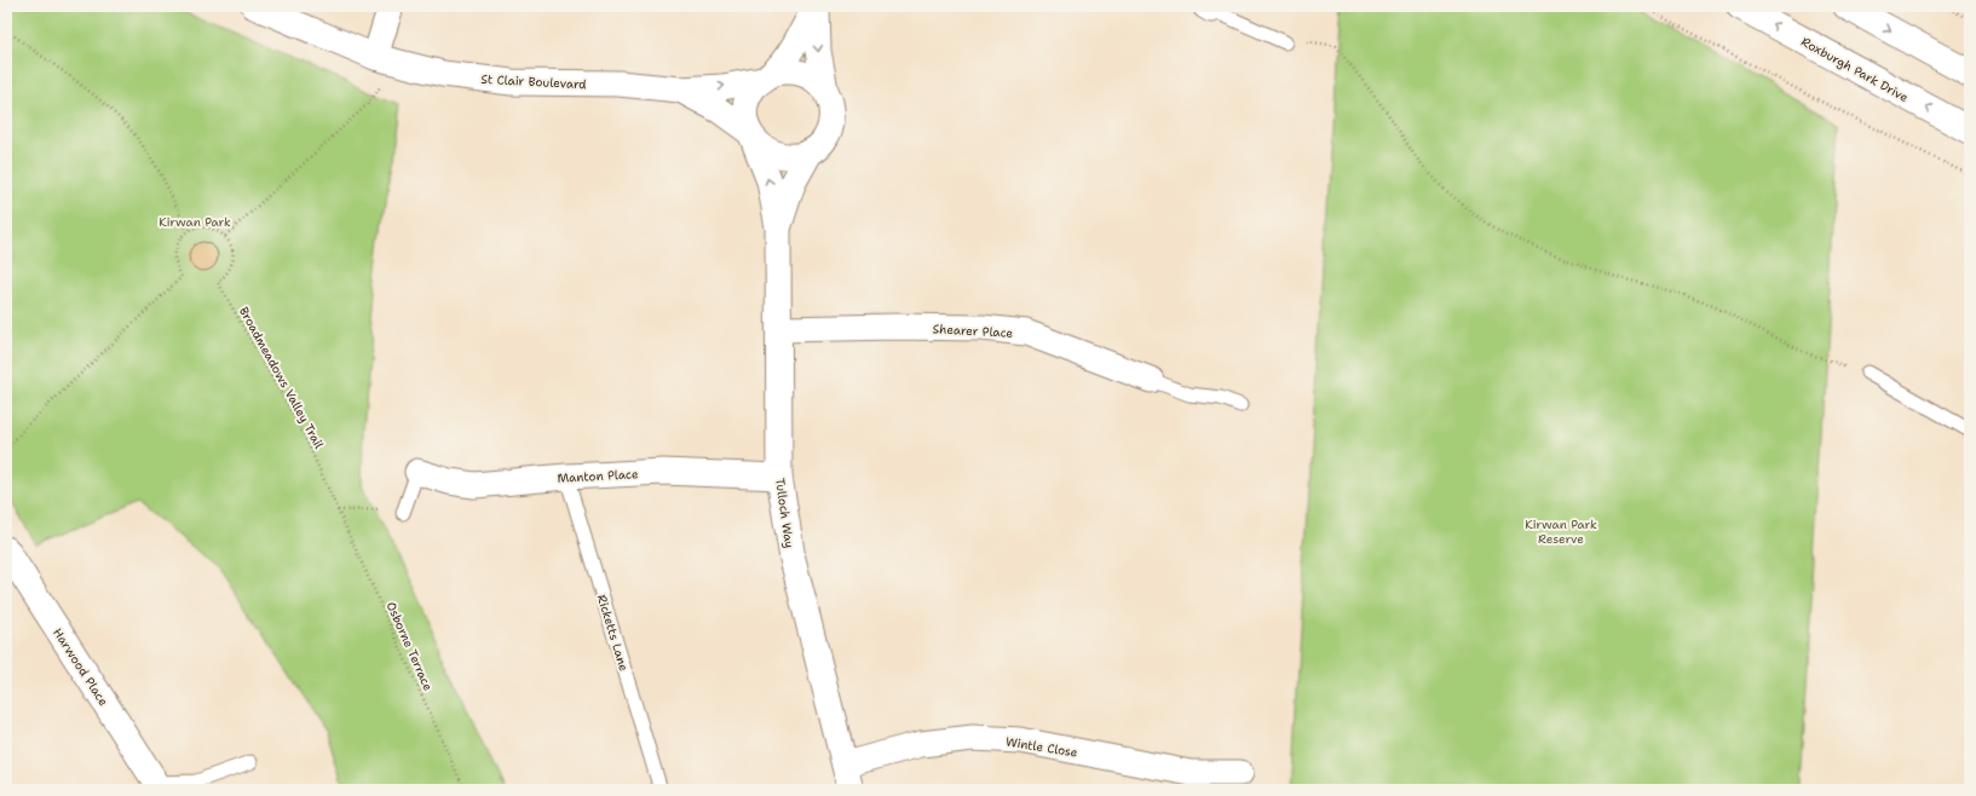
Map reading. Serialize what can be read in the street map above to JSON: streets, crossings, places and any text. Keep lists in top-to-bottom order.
{
  "streets": {
    "street": [
      "Roxburgh Park Drive",
      "St Clair Boulevard",
      "Shearer Place",
      "Manton Place",
      "Tulloch Way",
      "Harwood Place",
      "Wintle Close"
    ],
    "lane": ["Ricketts Lane"],
    "path": ["Broadmeadows Valley Trail", "Osborne Terrace"]
  },
  "crossings": [
    ["St Clair Boulevard", "Tulloch Way"],
    ["Shearer Place", "Tulloch Way"],
    ["Broadmeadows Valley Trail", "Osborne Terrace"],
    ["Manton Place", "Tulloch Way"],
    ["Manton Place", "Ricketts Lane"],
    ["Tulloch Way", "Wintle Close"]
  ],
  "parks": ["Kirwan Park", "Kirwan Park Reserve"]
}
